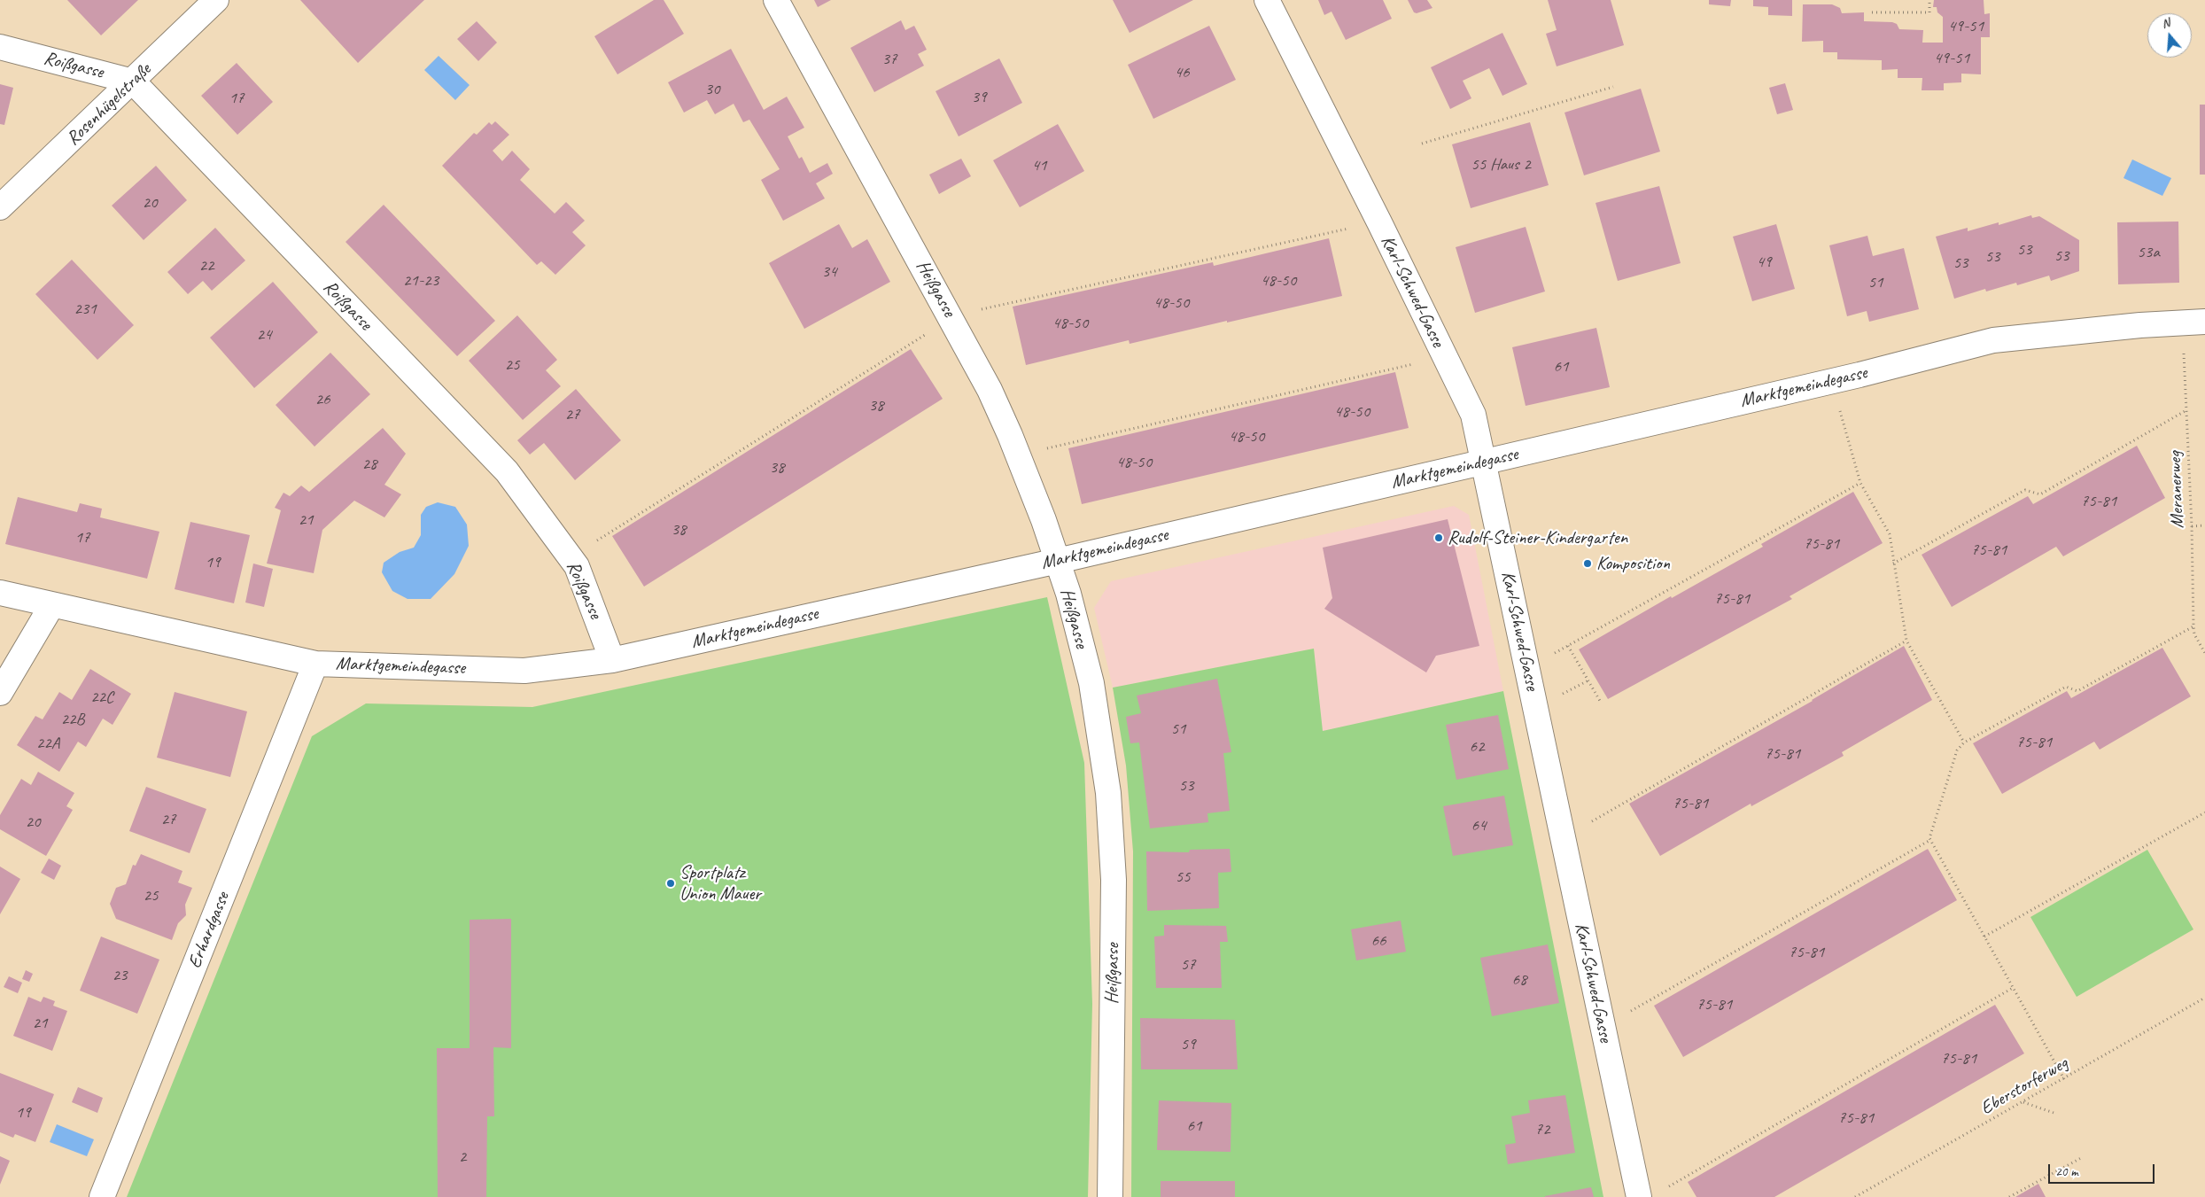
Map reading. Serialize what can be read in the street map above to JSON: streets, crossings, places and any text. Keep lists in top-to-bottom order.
{
  "streets": {
    "street": [
      "Roißgasse",
      "Rosenhügelstraße",
      "Heißgasse",
      "Karl-Schwed-Gasse",
      "Marktgemeindegasse",
      "Erhardgasse"
    ],
    "path": ["Meranerweg", "Eberstorferweg"]
  },
  "crossings": [
    ["Roißgasse", "Rosenhügelstraße"],
    ["Roißgasse", "Marktgemeindegasse"],
    ["Heißgasse", "Marktgemeindegasse"],
    ["Karl-Schwed-Gasse", "Marktgemeindegasse"],
    ["Marktgemeindegasse", "Meranerweg"],
    ["Marktgemeindegasse", "Erhardgasse"]
  ],
  "places": ["Rudolf-Steiner-Kindergarten", "Komposition", "Sportplatz Union Mauer"],
  "house_numbers": [
    "49-51",
    "49-51",
    "37",
    "46",
    "30",
    "39",
    "17",
    "55 Haus 2",
    "41",
    "20",
    "53",
    "53a",
    "53",
    "53",
    "49",
    "53",
    "22",
    "34",
    "21-23",
    "48-50",
    "51",
    "48-50",
    "231",
    "48-50",
    "24",
    "25",
    "61",
    "26",
    "38",
    "48-50",
    "27",
    "48-50",
    "48-50",
    "28",
    "38",
    "75-81",
    "21",
    "38",
    "17",
    "75-81",
    "75-81",
    "19",
    "75-81",
    "22C",
    "22B",
    "51",
    "75-81",
    "22A",
    "62",
    "75-81",
    "53",
    "75-81",
    "27",
    "20",
    "64",
    "55",
    "25",
    "66",
    "75-81",
    "57",
    "23",
    "68",
    "75-81",
    "21",
    "59",
    "75-81",
    "19",
    "75-81",
    "61",
    "72",
    "2"
  ],
  "scale_bar": "20 m",
  "north": "top"
}
